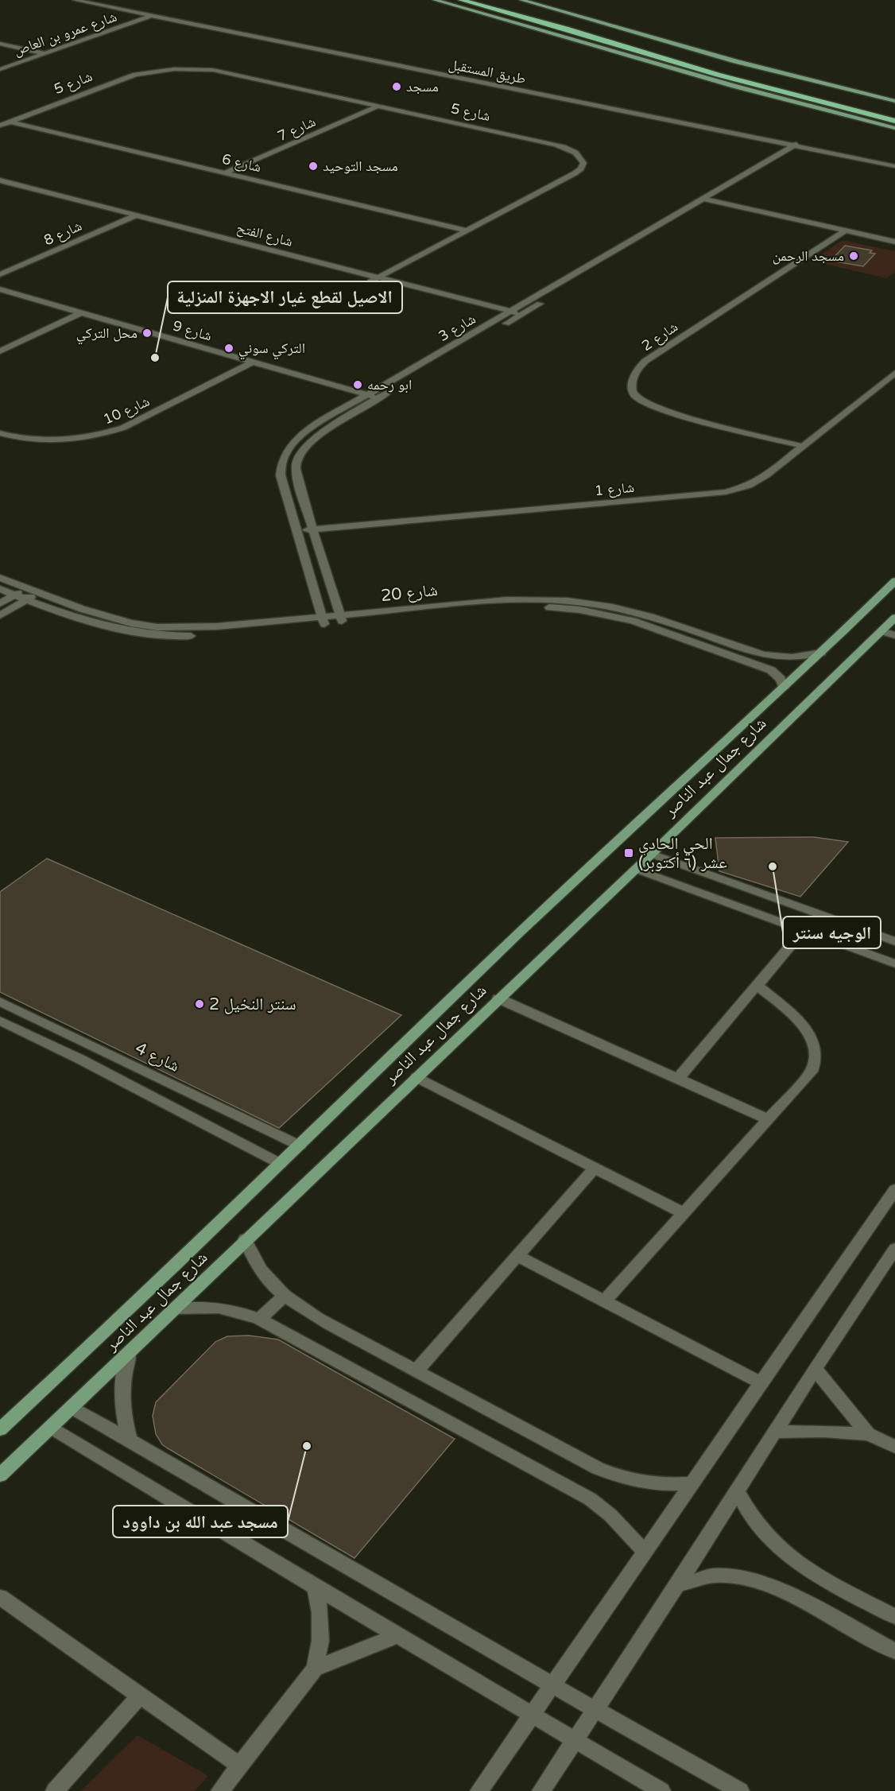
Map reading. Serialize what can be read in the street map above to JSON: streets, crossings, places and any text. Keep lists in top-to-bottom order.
{
  "streets": {
    "main road": ["شارع جمال عبد الناصر"],
    "street": [
      "شارع عمرو بن العاص",
      "طريق المستقبل",
      "شارع 5",
      "شارع 7",
      "شارع 6",
      "شارع 8",
      "شارع الفتح",
      "شارع 3",
      "شارع 9",
      "شارع 2",
      "شارع 10",
      "شارع 1",
      "شارع 20",
      "شارع 4"
    ]
  },
  "crossings": [
    ["شارع عمرو بن العاص", "طريق المستقبل"],
    ["طريق المستقبل", "شارع 3"],
    ["شارع 5", "شارع 7"],
    ["شارع 5", "شارع 6"],
    ["شارع 5", "شارع الفتح"],
    ["شارع 7", "شارع 6"],
    ["شارع 8", "شارع الفتح"],
    ["شارع الفتح", "شارع 3"],
    ["شارع 3", "شارع 9"],
    ["شارع 3", "شارع 1"],
    ["شارع 3", "شارع 20"],
    ["شارع 9", "شارع 10"],
    ["شارع 2", "شارع 1"],
    ["شارع 20", "شارع جمال عبد الناصر"],
    ["شارع جمال عبد الناصر", "شارع 4"]
  ],
  "places": {
    "other": [
      "مسجد",
      "مسجد التوحيد",
      "مسجد الرحمن",
      "محل التركي",
      "التركي سوني",
      "الاصيل لقطع غيار الاجهزة المنزلية",
      "ابو رحمه",
      "الوجيه سنتر",
      "سنتر النخيل 2",
      "مسجد عبد الله بن داوود"
    ],
    "transit": ["الحي الحادي عشر (٦ أكتوبر)"]
  }
}
